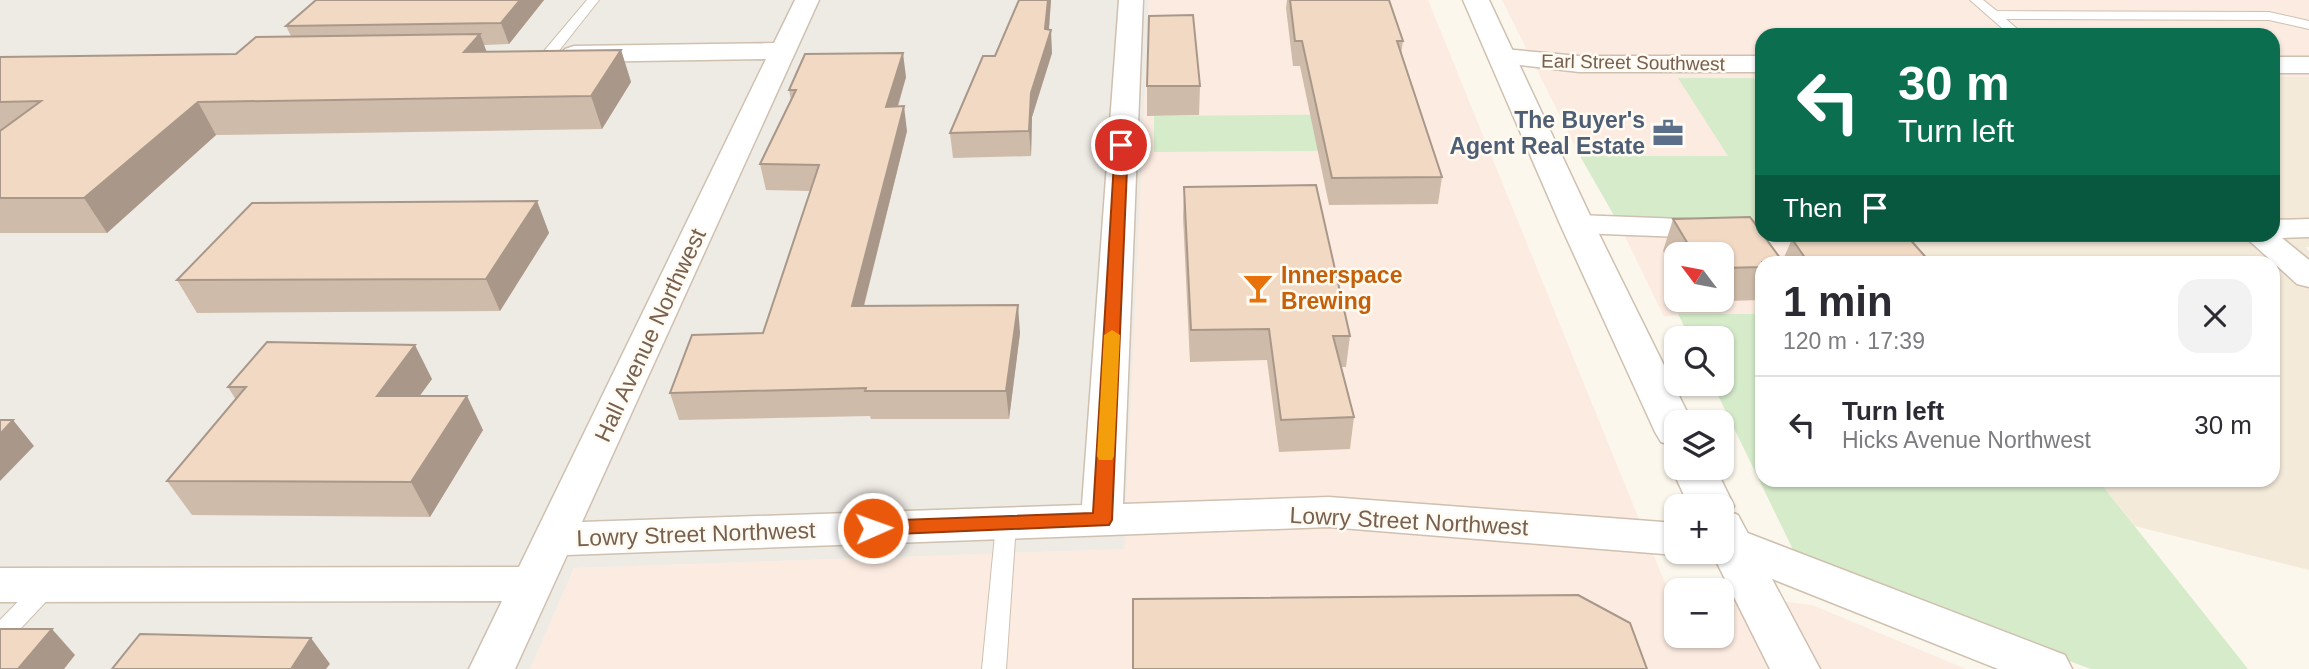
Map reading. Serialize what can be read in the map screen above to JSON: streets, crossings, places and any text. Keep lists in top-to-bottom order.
{
  "streets": {
    "street": ["Earl Street Southwest", "Hall Avenue Northwest", "Lowry Street Northwest"]
  },
  "crossings": [
    ["Hall Avenue Northwest", "Lowry Street Northwest"]
  ],
  "places": {
    "office": ["The Buyer's Agent Real Estate"],
    "bar": ["Innerspace Brewing"]
  },
  "north": "top left",
  "page": {
    "turn": ["30 m", "Turn left"],
    "then": "Then",
    "map_buttons": ["+", "−"],
    "heading": ["1 min", "120 m · 17:39"],
    "list": [
      {
        "name": "Turn left",
        "note": "Hicks Avenue Northwest",
        "value": "30 m"
      }
    ]
  }
}
